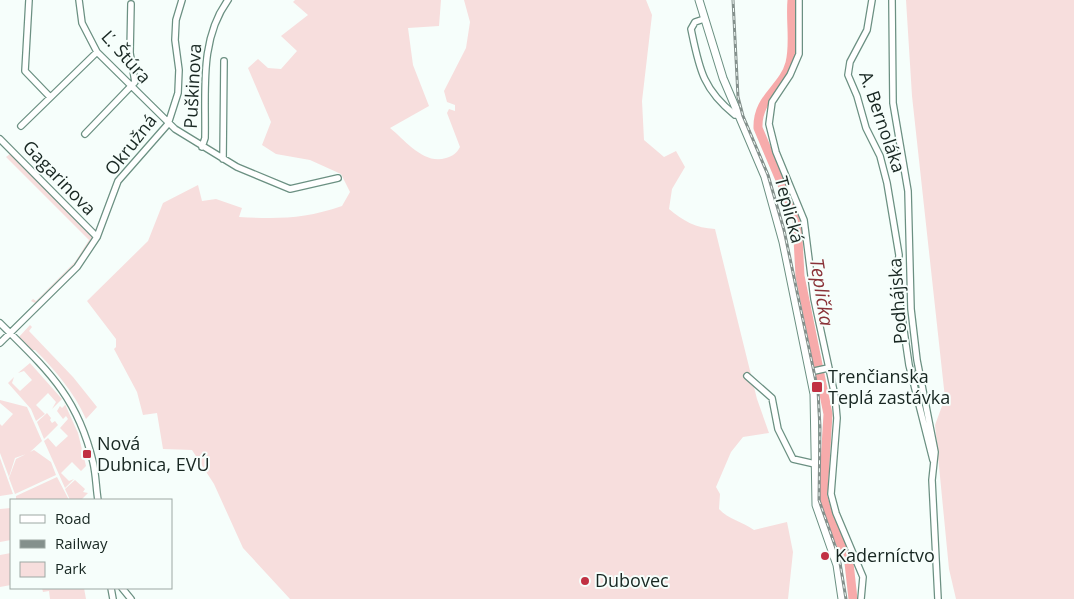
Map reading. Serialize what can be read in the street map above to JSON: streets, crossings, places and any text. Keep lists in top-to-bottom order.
{
  "streets": {
    "main road": ["Teplická"],
    "street": [
      "Ľ. Štúra",
      "Puškinova",
      "A. Bernoláka",
      "Okružná",
      "Gagarinova",
      "Podhájska"
    ]
  },
  "crossings": [
    ["Ľ. Štúra", "Puškinova"],
    ["Ľ. Štúra", "Okružná"],
    ["A. Bernoláka", "Podhájska"],
    ["Okružná", "Gagarinova"]
  ],
  "water": ["Teplička"],
  "places": {
    "transit": ["Trenčianska Teplá zastávka", "Nová Dubnica, EVÚ"],
    "other": ["Kaderníctvo", "Dubovec"]
  },
  "legend": ["Road", "Railway", "Park"]
}
